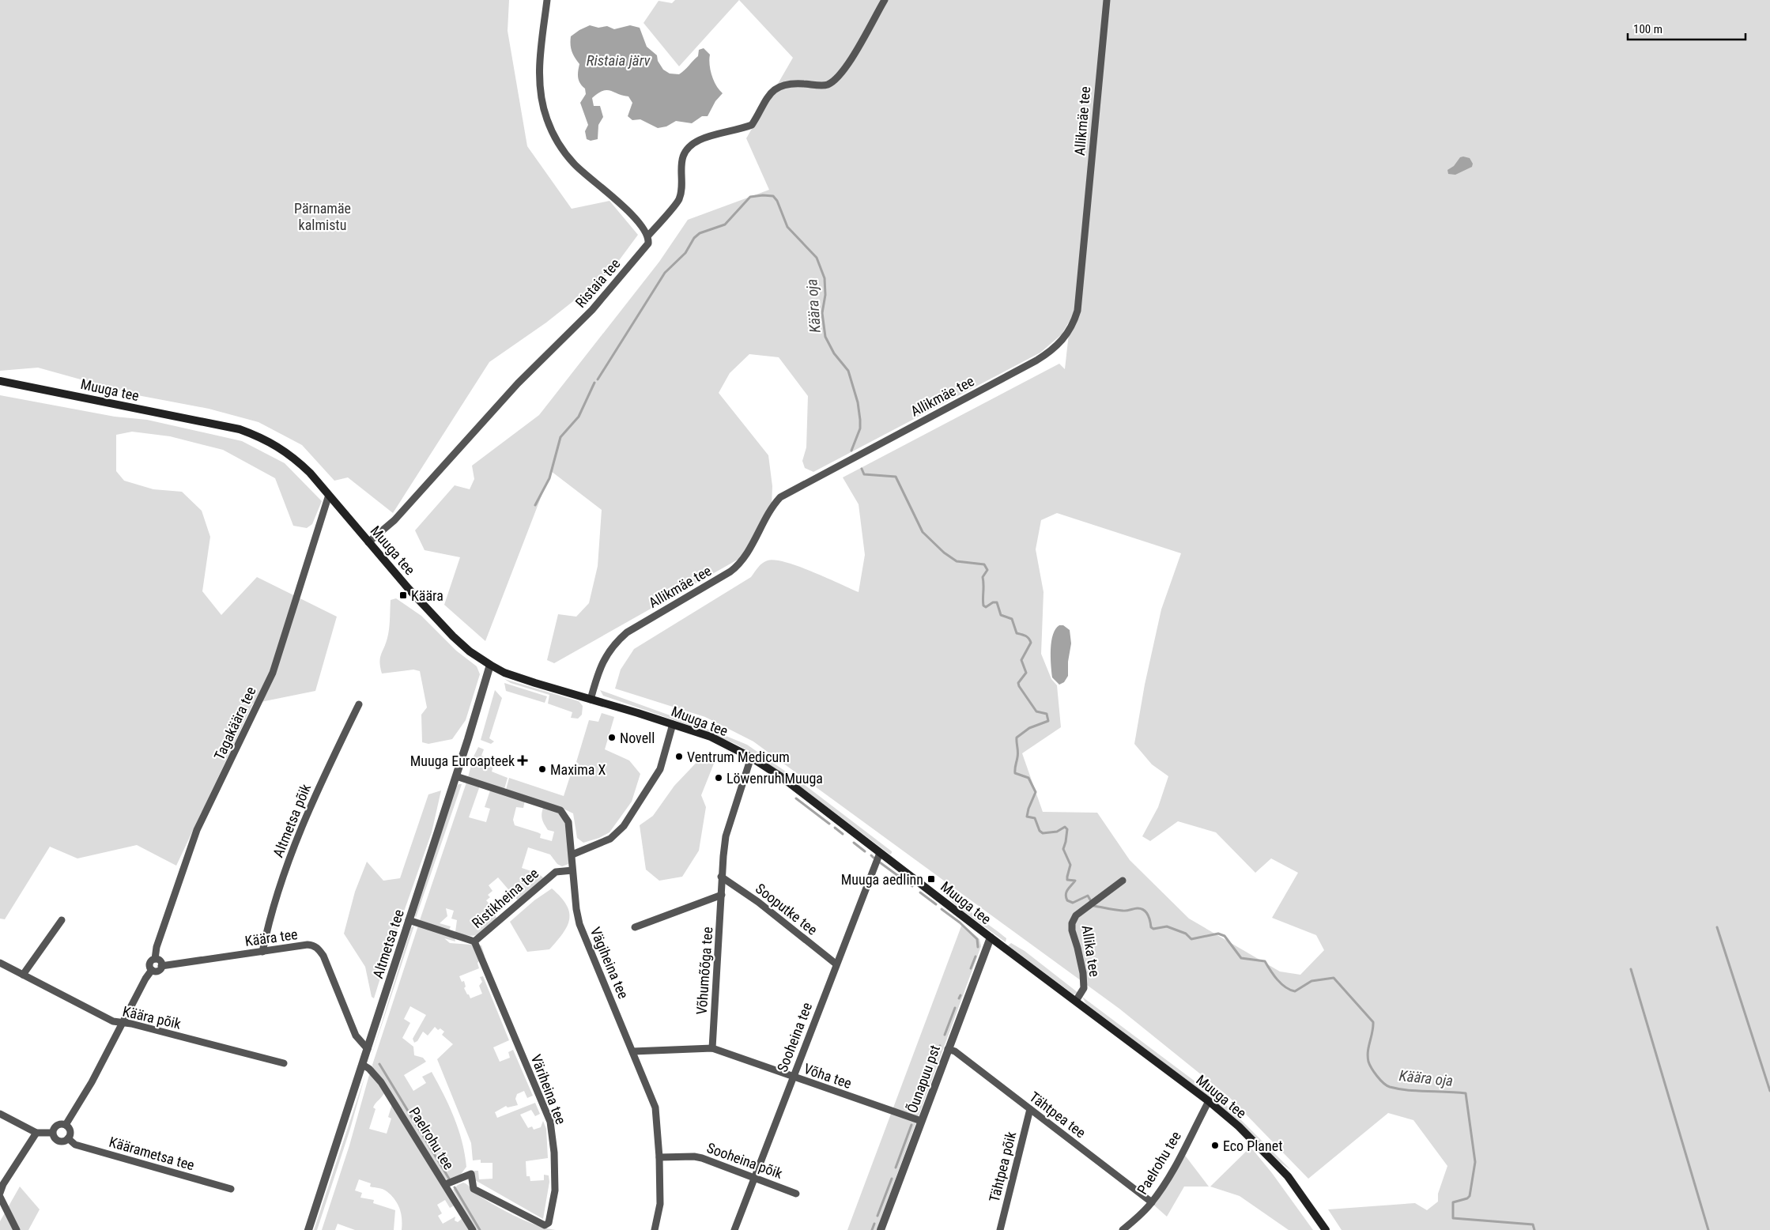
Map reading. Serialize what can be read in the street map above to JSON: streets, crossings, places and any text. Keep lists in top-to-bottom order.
{
  "streets": {
    "main road": ["Muuga tee"],
    "street": [
      "Allikmäe tee",
      "Ristaia tee",
      "Tagakäära tee",
      "Altmetsa põik",
      "Ristikheina tee",
      "Sooputke tee",
      "Käära tee",
      "Altmetsa tee",
      "Allika tee",
      "Vägiheina tee",
      "Võhumõõga tee",
      "Käära põik",
      "Sooheina tee",
      "Võha tee",
      "Õunapuu pst",
      "Väriheina tee",
      "Tähtpea tee",
      "Paelrohu tee",
      "Käärametsa tee",
      "Sooheina põik",
      "Tähtpea põik"
    ]
  },
  "crossings": [
    ["Allikmäe tee", "Muuga tee"],
    ["Ristaia tee", "Muuga tee"],
    ["Muuga tee", "Tagakäära tee"],
    ["Muuga tee", "Altmetsa tee"],
    ["Muuga tee", "Allika tee"],
    ["Muuga tee", "Võhumõõga tee"],
    ["Muuga tee", "Sooheina tee"],
    ["Muuga tee", "Õunapuu pst"],
    ["Muuga tee", "Paelrohu tee"],
    ["Tagakäära tee", "Käära tee"],
    ["Altmetsa põik", "Käära tee"],
    ["Ristikheina tee", "Altmetsa tee"],
    ["Ristikheina tee", "Vägiheina tee"],
    ["Ristikheina tee", "Väriheina tee"],
    ["Sooputke tee", "Võhumõõga tee"],
    ["Sooputke tee", "Sooheina tee"],
    ["Käära tee", "Altmetsa tee"],
    ["Altmetsa tee", "Vägiheina tee"],
    ["Altmetsa tee", "Paelrohu tee"],
    ["Vägiheina tee", "Võha tee"],
    ["Vägiheina tee", "Sooheina põik"],
    ["Võhumõõga tee", "Võha tee"],
    ["Sooheina tee", "Võha tee"],
    ["Sooheina tee", "Sooheina põik"],
    ["Võha tee", "Õunapuu pst"],
    ["Õunapuu pst", "Tähtpea tee"],
    ["Väriheina tee", "Paelrohu tee"],
    ["Tähtpea tee", "Paelrohu tee"],
    ["Tähtpea tee", "Tähtpea põik"]
  ],
  "water": ["Ristaia järv", "Käära oja"],
  "parks": ["Pärnamäe kalmistu"],
  "places": {
    "transit": ["Käära", "Muuga aedlinn"],
    "other": [
      "Novell",
      "Ventrum Medicum",
      "Maxima X",
      "Löwenruh Muuga",
      "Eco Planet"
    ],
    "health": ["Muuga Euroapteek"]
  },
  "scale_bar": "100 m"
}
